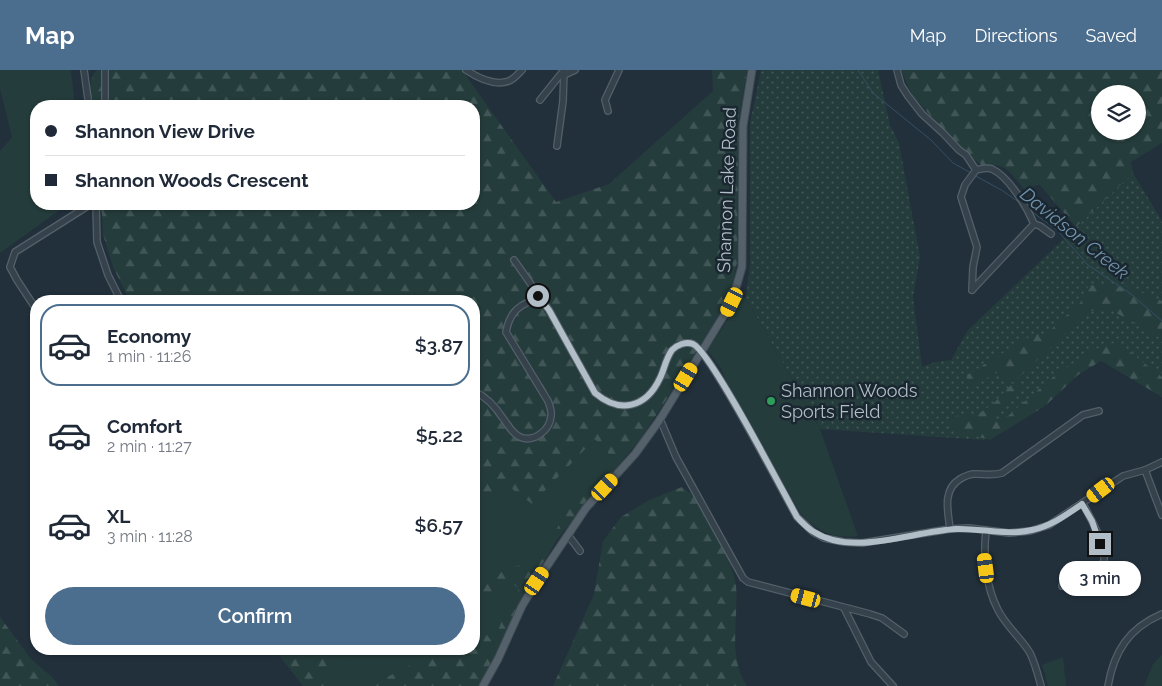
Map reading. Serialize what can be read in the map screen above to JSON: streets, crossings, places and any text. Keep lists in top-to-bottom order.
{
  "streets": {
    "main road": ["Shannon Lake Road"]
  },
  "water": ["Davidson Creek"],
  "places": ["Shannon Woods Sports Field"],
  "page": {
    "header": "Map",
    "nav": ["Map", "Directions", "Saved"],
    "banner": ["Shannon View Drive", "Shannon Woods Crescent"],
    "list": [
      {
        "name": "Economy",
        "note": "1 min · 11:26",
        "value": "$3.87"
      },
      {
        "name": "Comfort",
        "note": "2 min · 11:27",
        "value": "$5.22"
      },
      {
        "name": "XL",
        "note": "3 min · 11:28",
        "value": "$6.57"
      }
    ],
    "bubble": "3 min",
    "buttons": "Confirm"
  }
}
